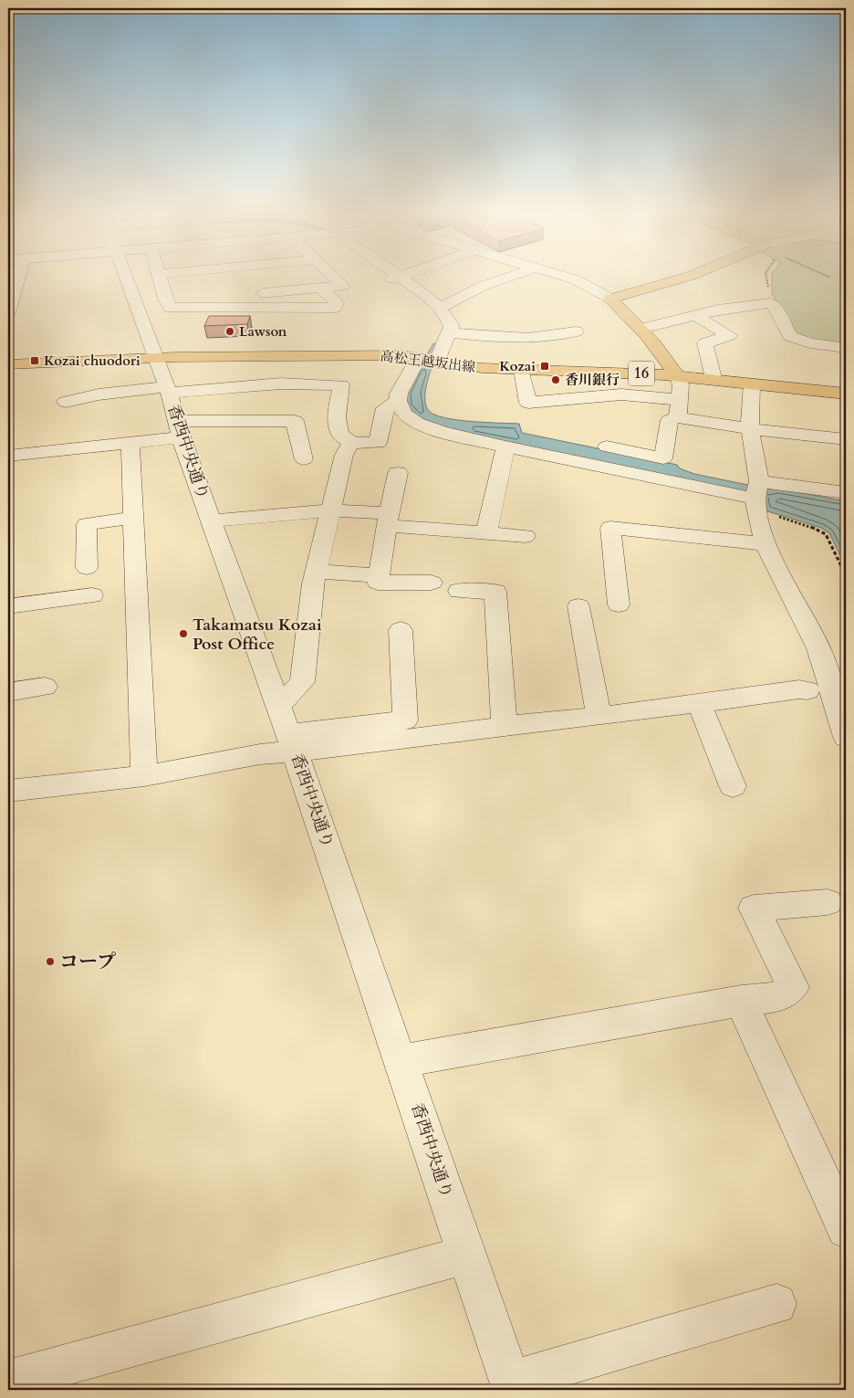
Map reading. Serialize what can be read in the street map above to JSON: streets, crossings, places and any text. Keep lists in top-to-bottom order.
{
  "streets": {
    "main road": ["高松王越坂出線", "16"],
    "street": ["香西中央通り"]
  },
  "crossings": [
    ["高松王越坂出線", "香西中央通り"]
  ],
  "places": {
    "other": [
      "Lawson",
      "香川銀行",
      "Takamatsu Kozai Post Office",
      "コープ"
    ],
    "transit": ["Kozai chuodori", "Kozai"]
  }
}
